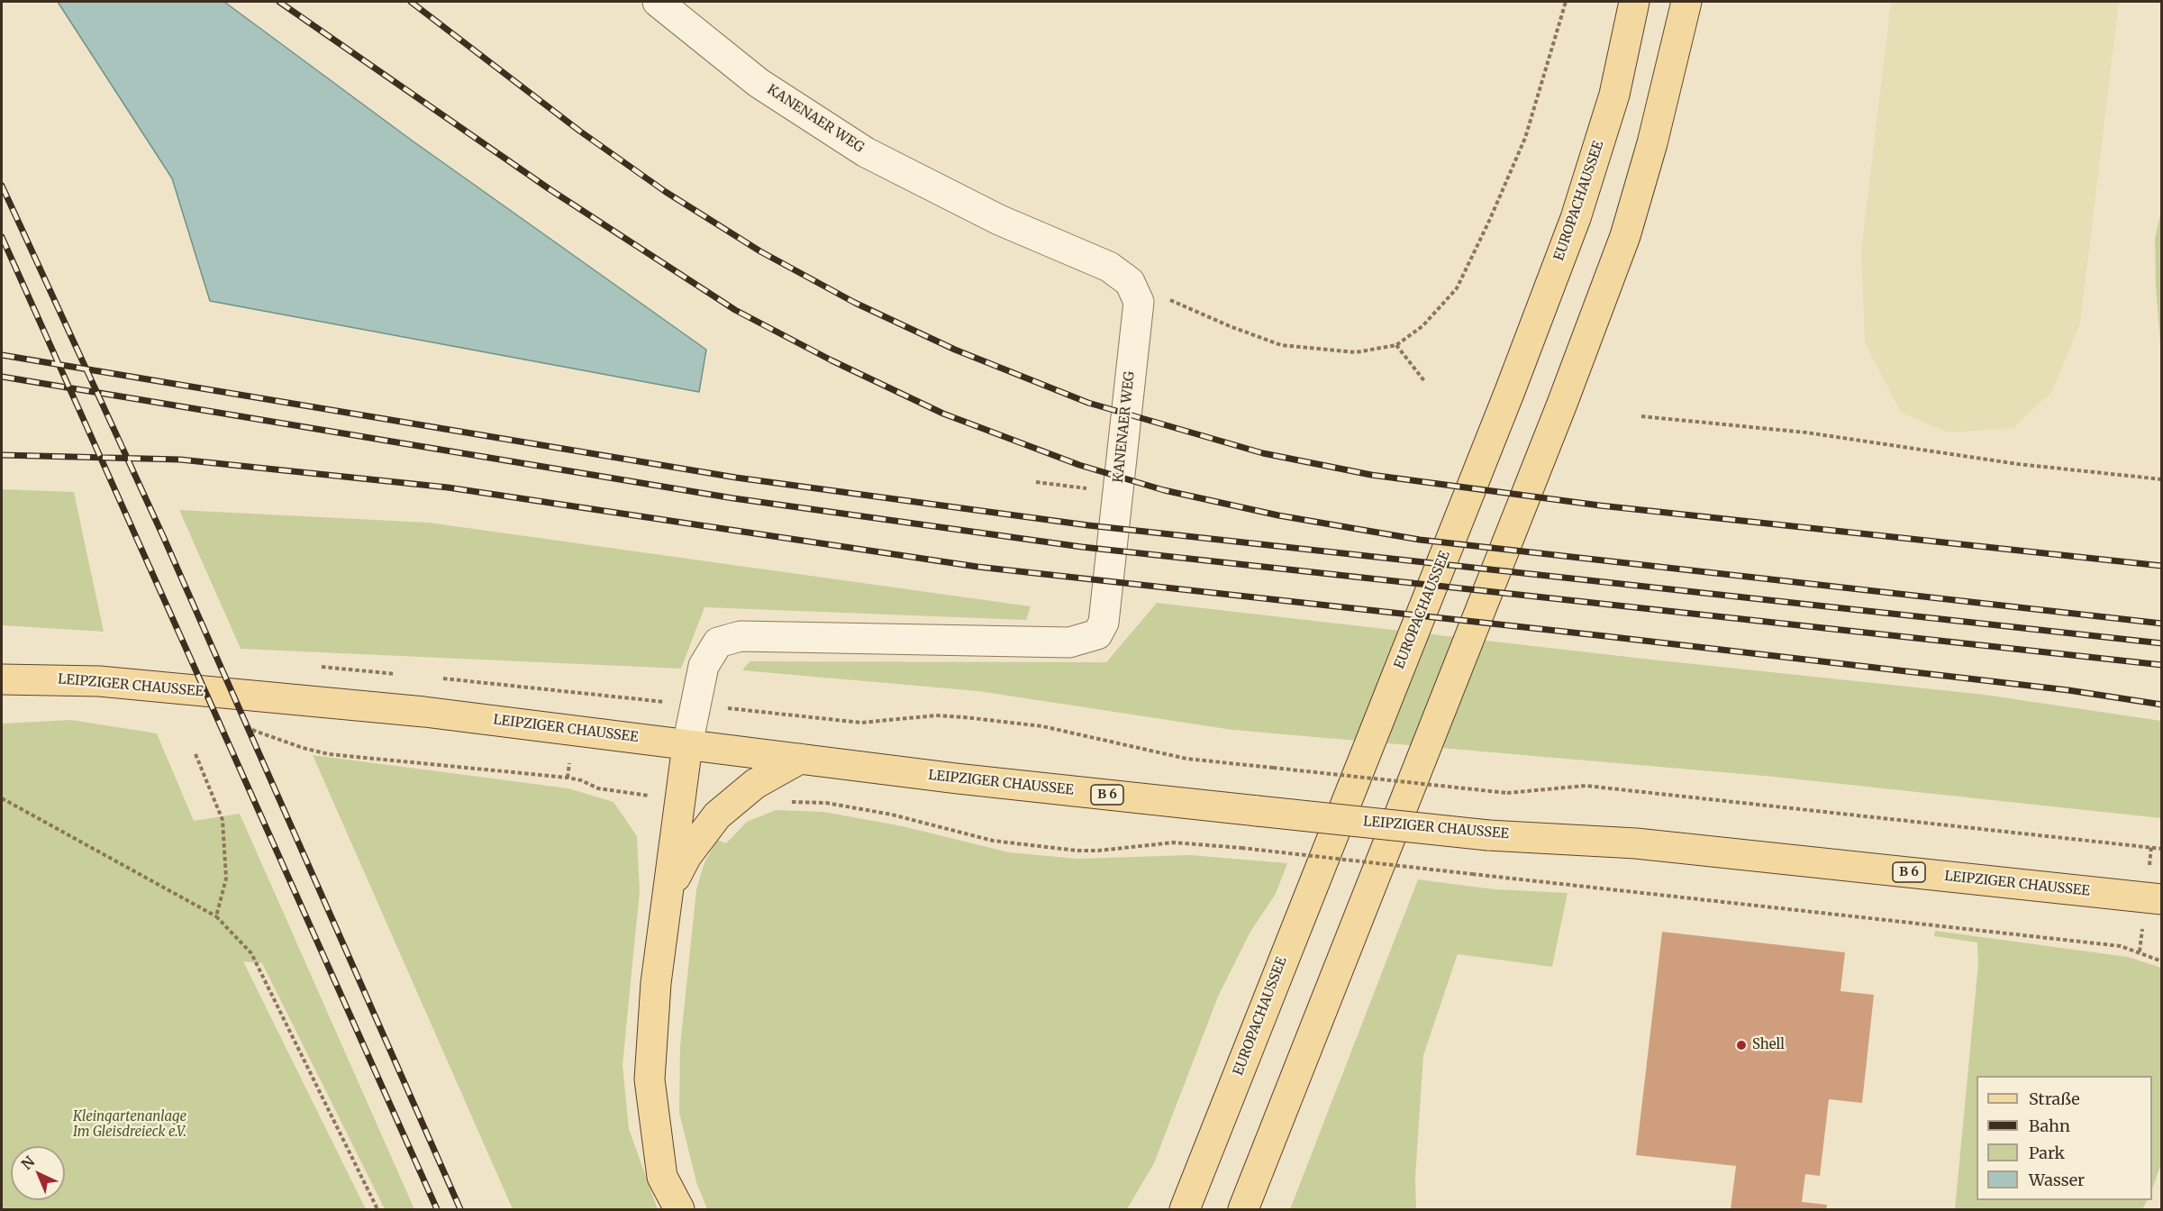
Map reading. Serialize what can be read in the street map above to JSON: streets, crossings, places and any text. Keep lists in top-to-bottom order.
{
  "streets": {
    "main road": ["EUROPACHAUSSEE", "LEIPZIGER CHAUSSEE", "B 6"],
    "street": ["KANENAER WEG"]
  },
  "crossings": [
    ["KANENAER WEG", "LEIPZIGER CHAUSSEE"]
  ],
  "parks": ["Kleingartenanlage Im Gleisdreieck e.V."],
  "places": ["Shell"],
  "legend": [
    "Straße",
    "Bahn",
    "Park",
    "Wasser"
  ],
  "north": "top left"
}
